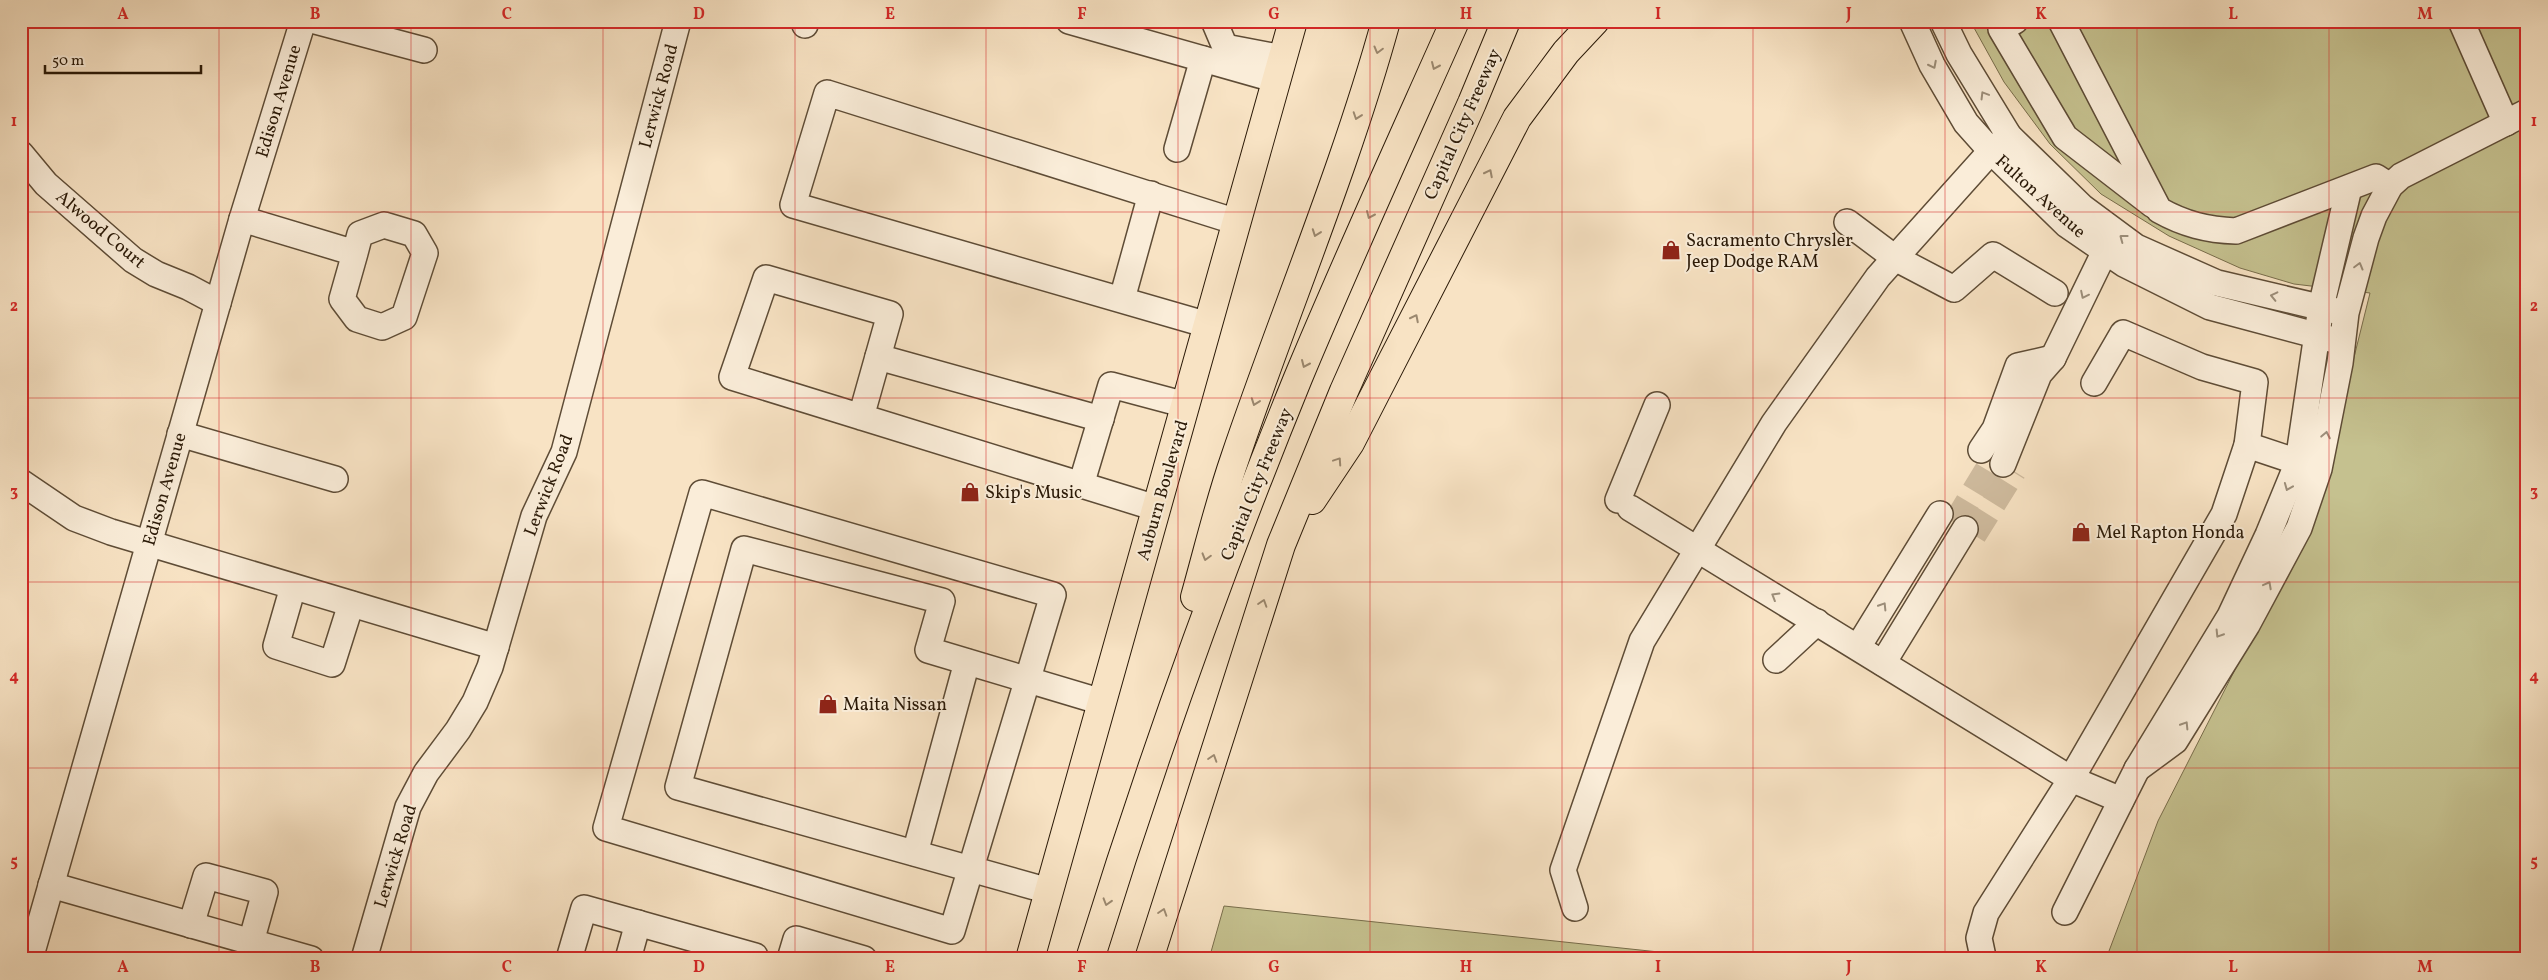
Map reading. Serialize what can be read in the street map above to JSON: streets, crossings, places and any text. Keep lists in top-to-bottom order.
{
  "streets": {
    "main road": ["Capital City Freeway", "Auburn Boulevard"],
    "street": [
      "Lerwick Road",
      "Edison Avenue",
      "Fulton Avenue",
      "Alwood Court"
    ]
  },
  "crossings": [
    ["Edison Avenue", "Alwood Court"]
  ],
  "places": {
    "shop": [
      "Sacramento Chrysler Jeep Dodge RAM",
      "Skip's Music",
      "Mel Rapton Honda",
      "Maita Nissan"
    ]
  },
  "scale_bar": "50 m",
  "grid": {
    "columns": [
      "A",
      "B",
      "C",
      "D",
      "E",
      "F",
      "G",
      "H",
      "I",
      "J",
      "K",
      "L",
      "M"
    ],
    "rows": [
      "1",
      "2",
      "3",
      "4",
      "5"
    ]
  }
}
